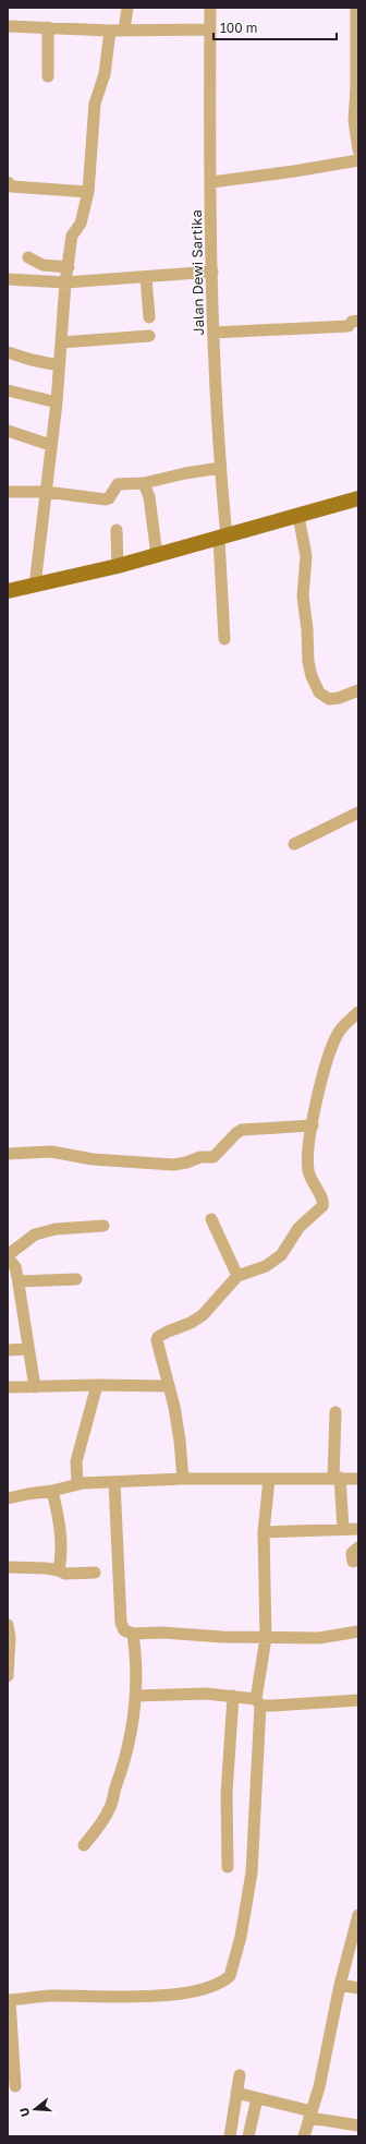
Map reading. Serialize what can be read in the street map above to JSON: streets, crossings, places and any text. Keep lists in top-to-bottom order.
{
  "streets": {
    "street": ["Jalan Dewi Sartika"]
  },
  "scale_bar": "100 m",
  "north": "left"
}
